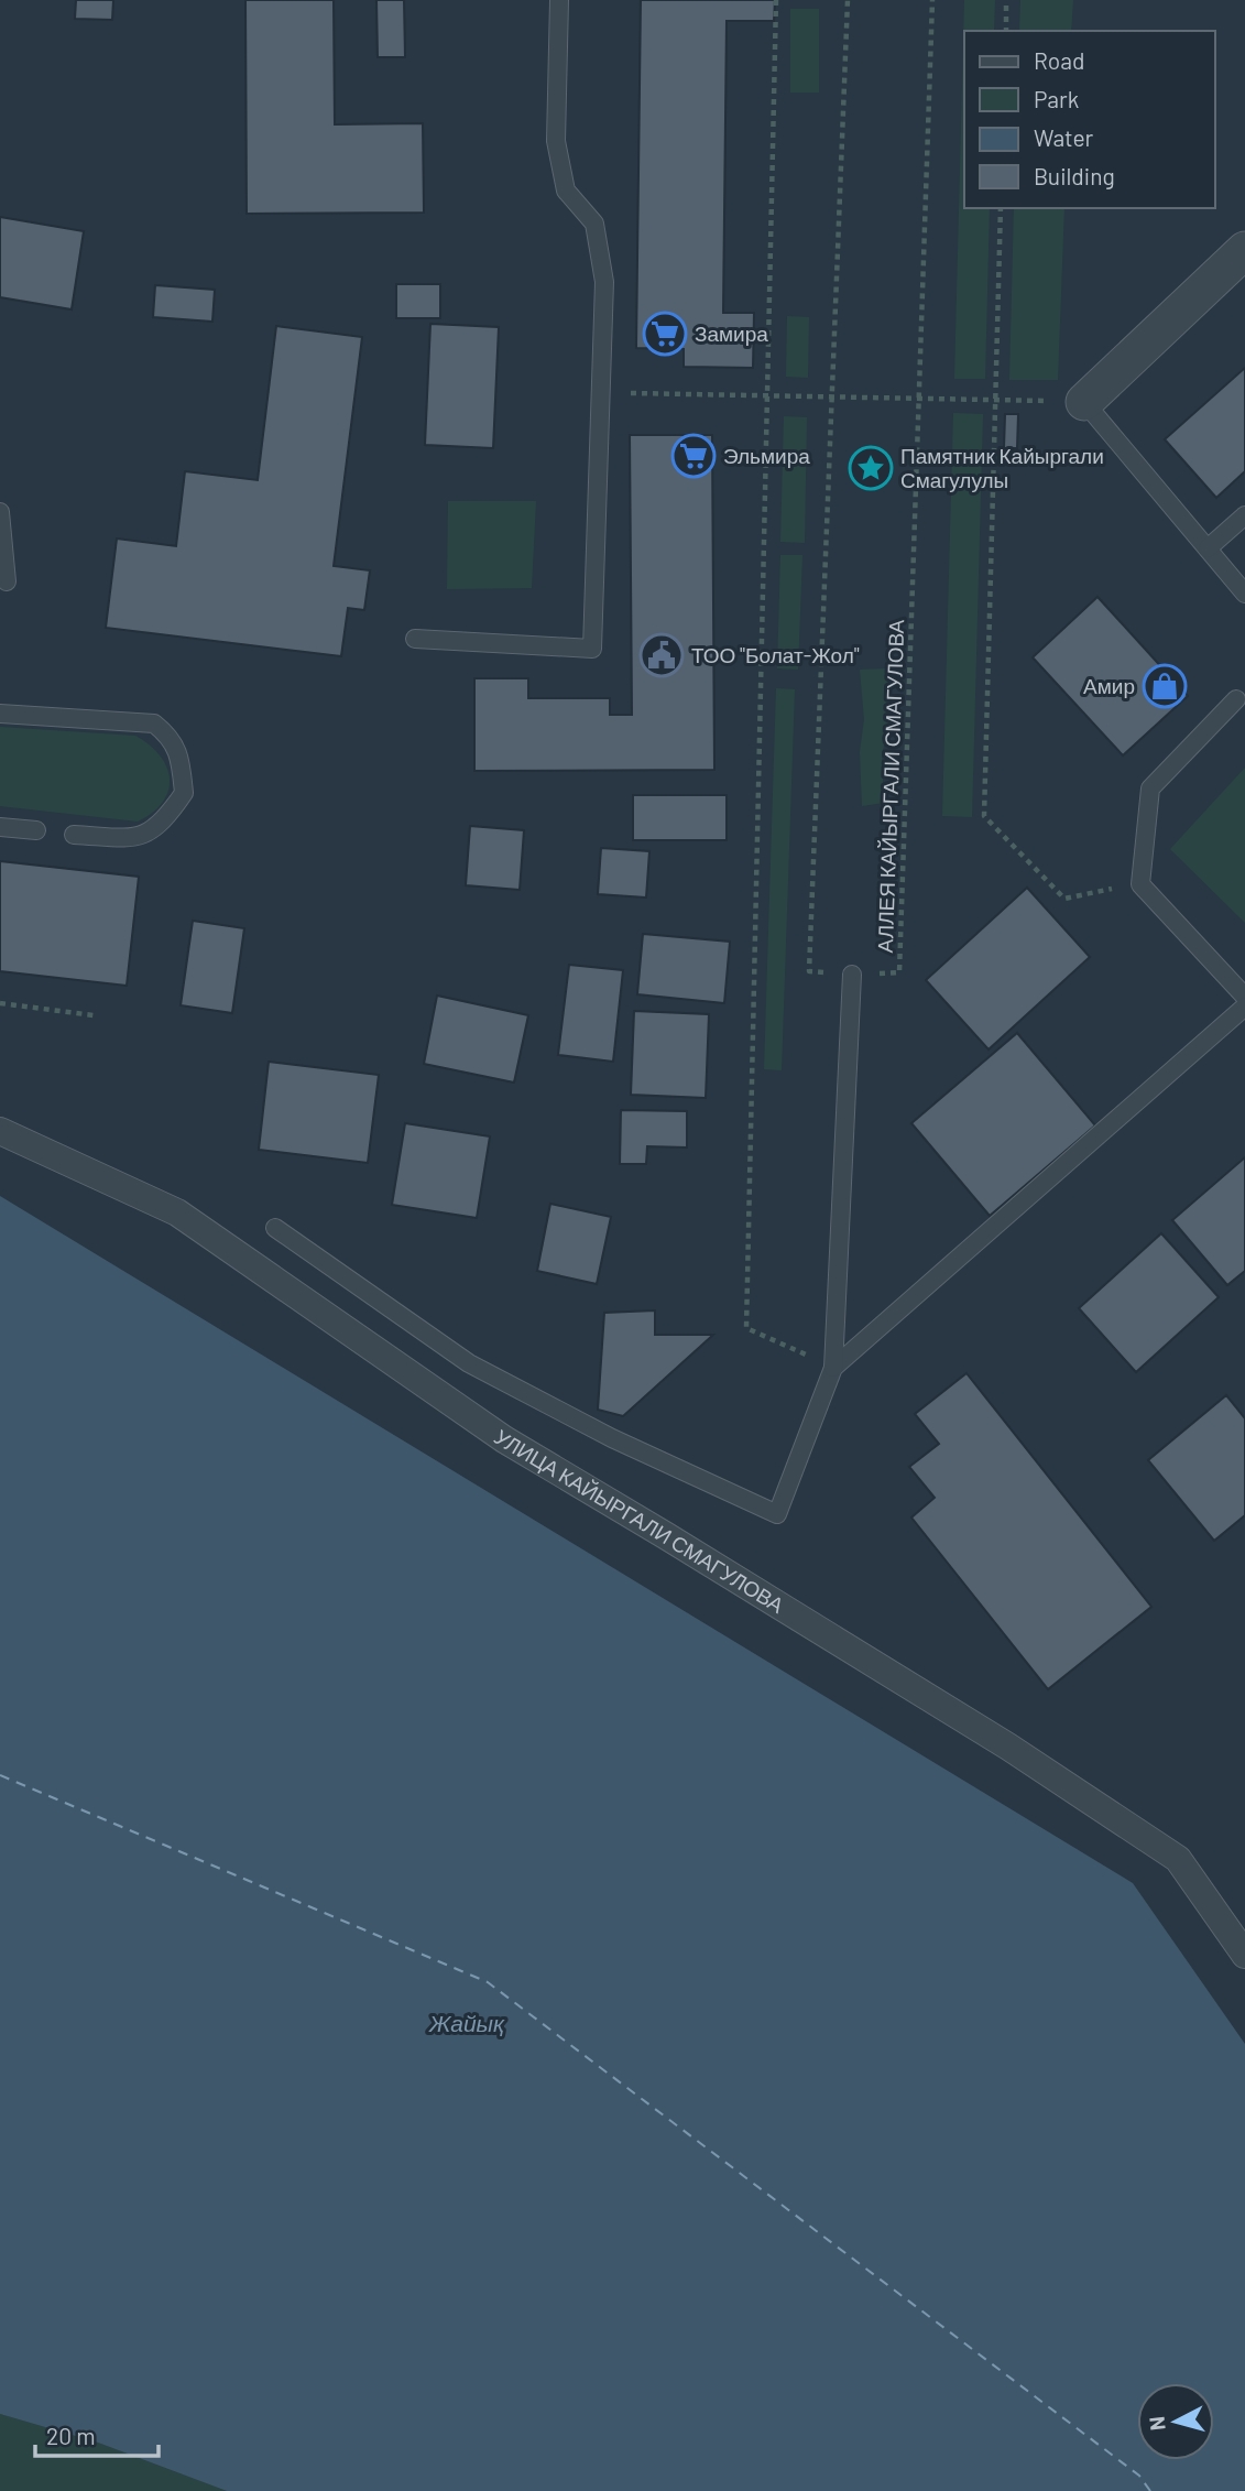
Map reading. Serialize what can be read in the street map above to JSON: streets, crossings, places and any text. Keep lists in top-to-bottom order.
{
  "streets": {
    "street": ["УЛИЦА КАЙЫРГАЛИ СМАГУЛОВА"],
    "path": ["АЛЛЕЯ КАЙЫРГАЛИ СМАГУЛОВА"]
  },
  "water": ["Жайық"],
  "places": {
    "supermarket": ["Замира", "Эльмира"],
    "place": ["Памятник Кайыргали Смагулулы"],
    "public building": ["ТОО \"Болат-Жол\""],
    "shop": ["Амир"]
  },
  "legend": [
    "Road",
    "Park",
    "Water",
    "Building"
  ],
  "scale_bar": "20 m",
  "north": "left"
}
